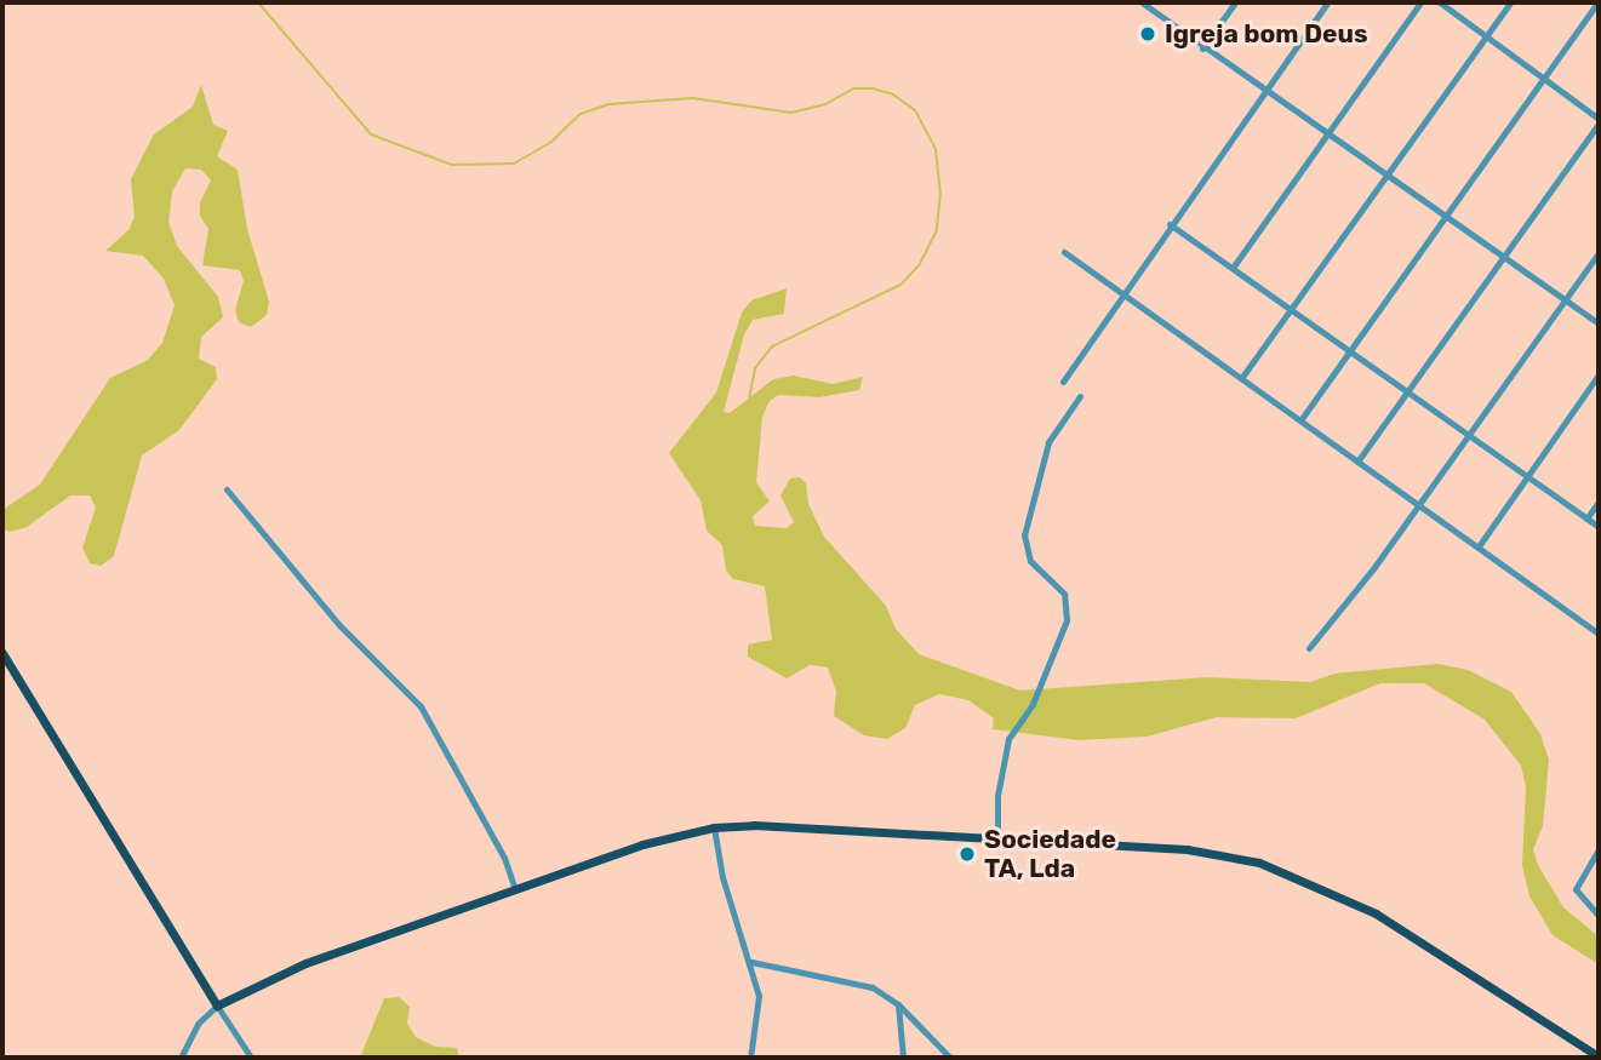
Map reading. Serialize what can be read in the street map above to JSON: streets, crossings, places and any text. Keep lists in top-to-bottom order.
{
  "places": ["Igreja bom Deus", "Sociedade TA, Lda"]
}
